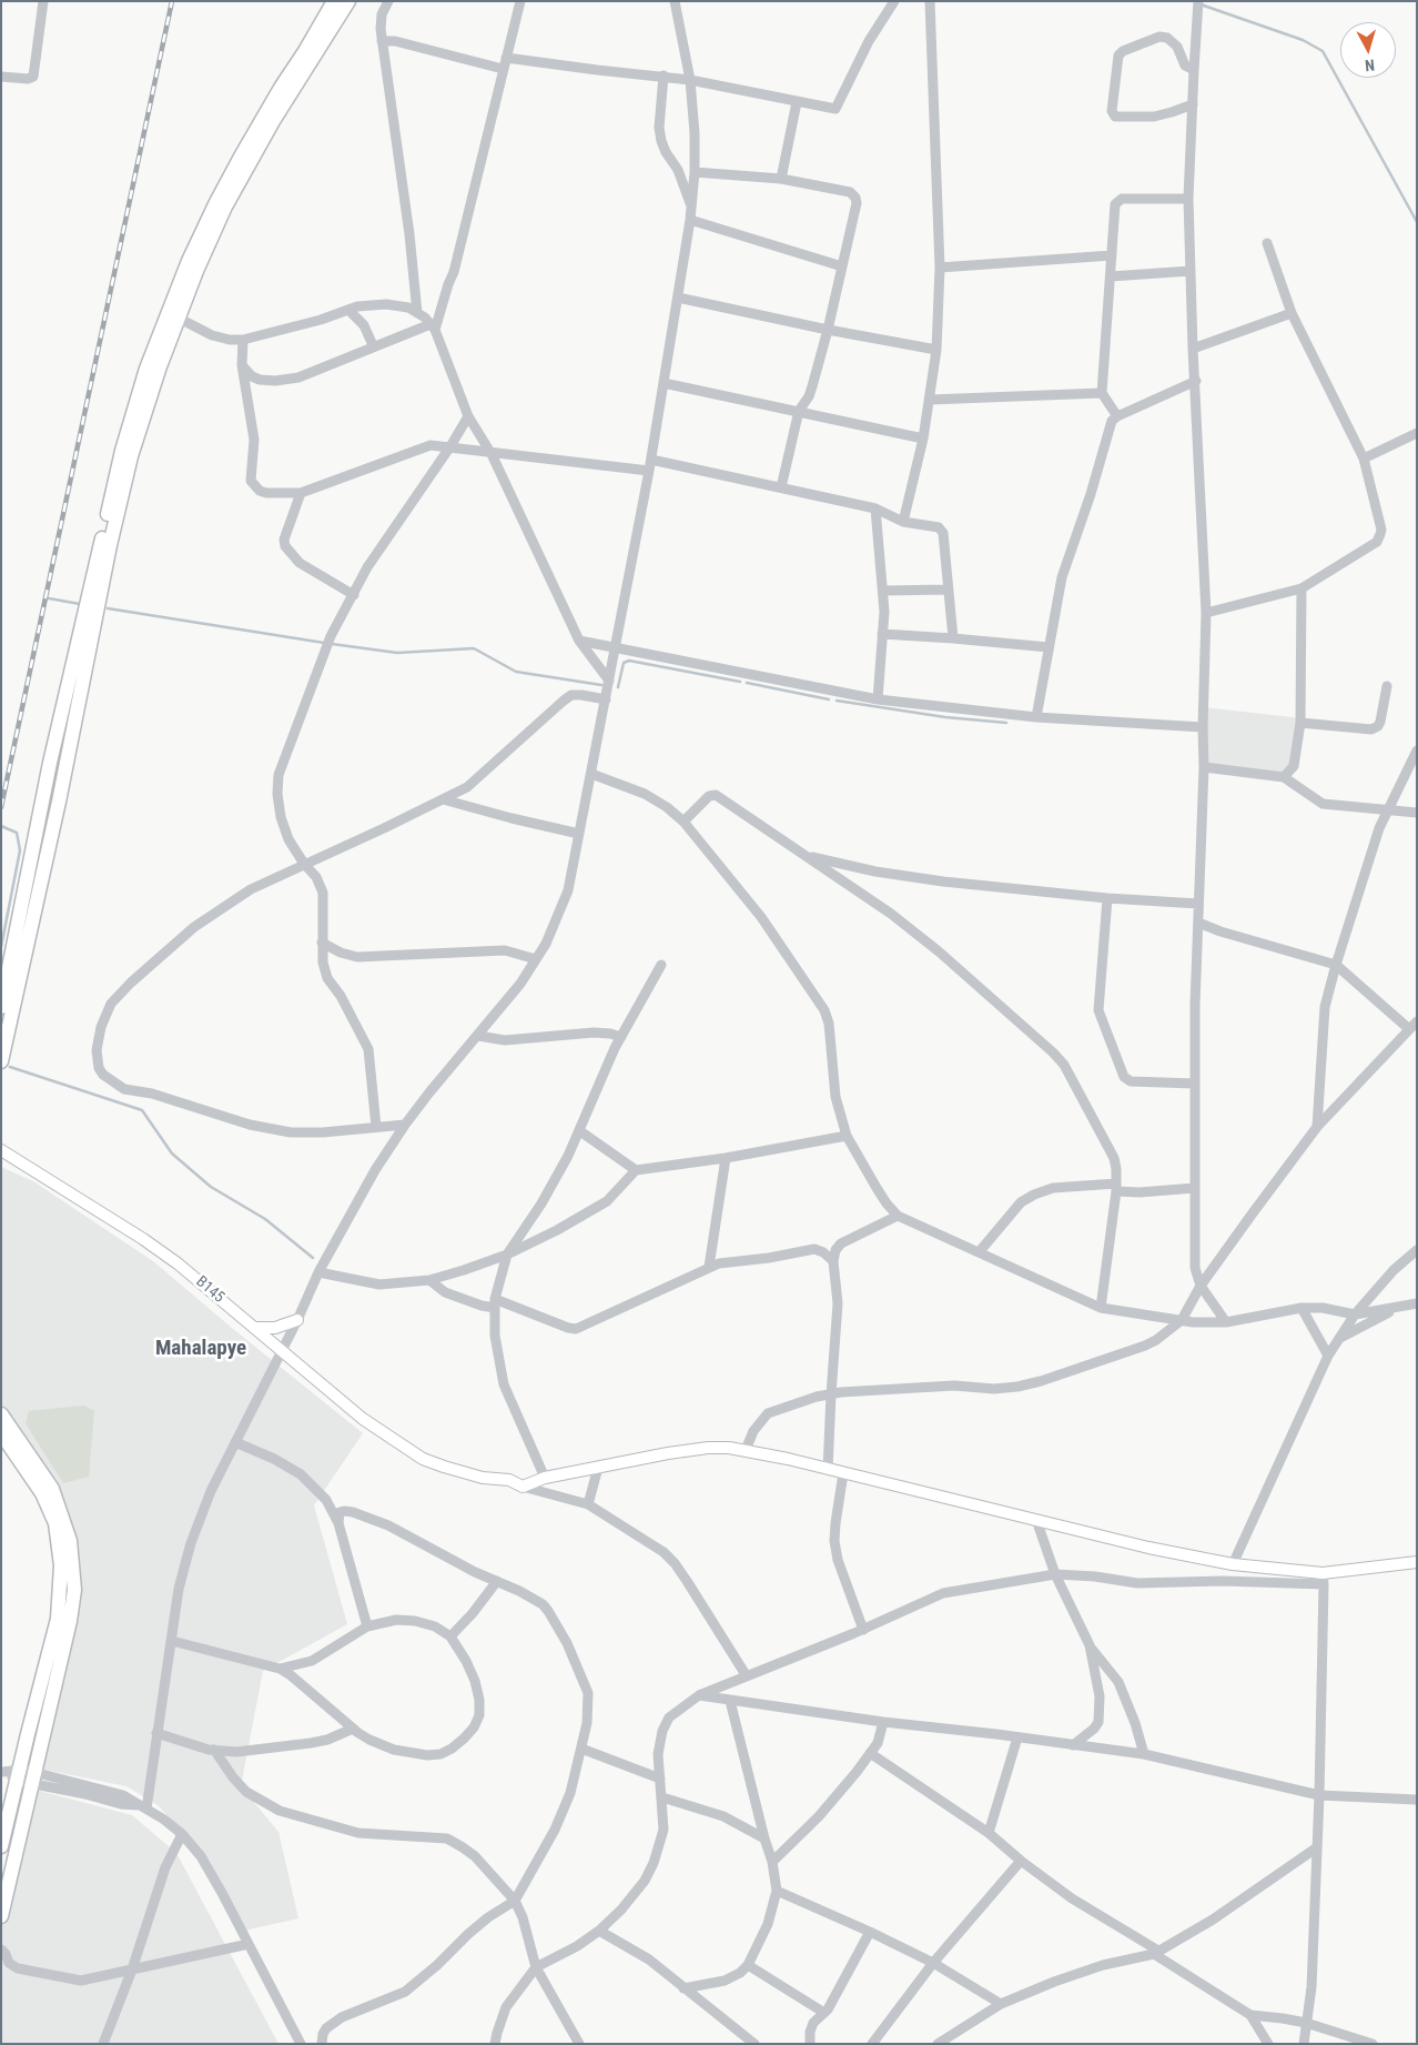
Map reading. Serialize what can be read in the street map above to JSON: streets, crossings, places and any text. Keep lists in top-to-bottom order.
{
  "streets": {
    "main road": ["B145"]
  },
  "districts": ["Mahalapye"],
  "north": "bottom"
}
